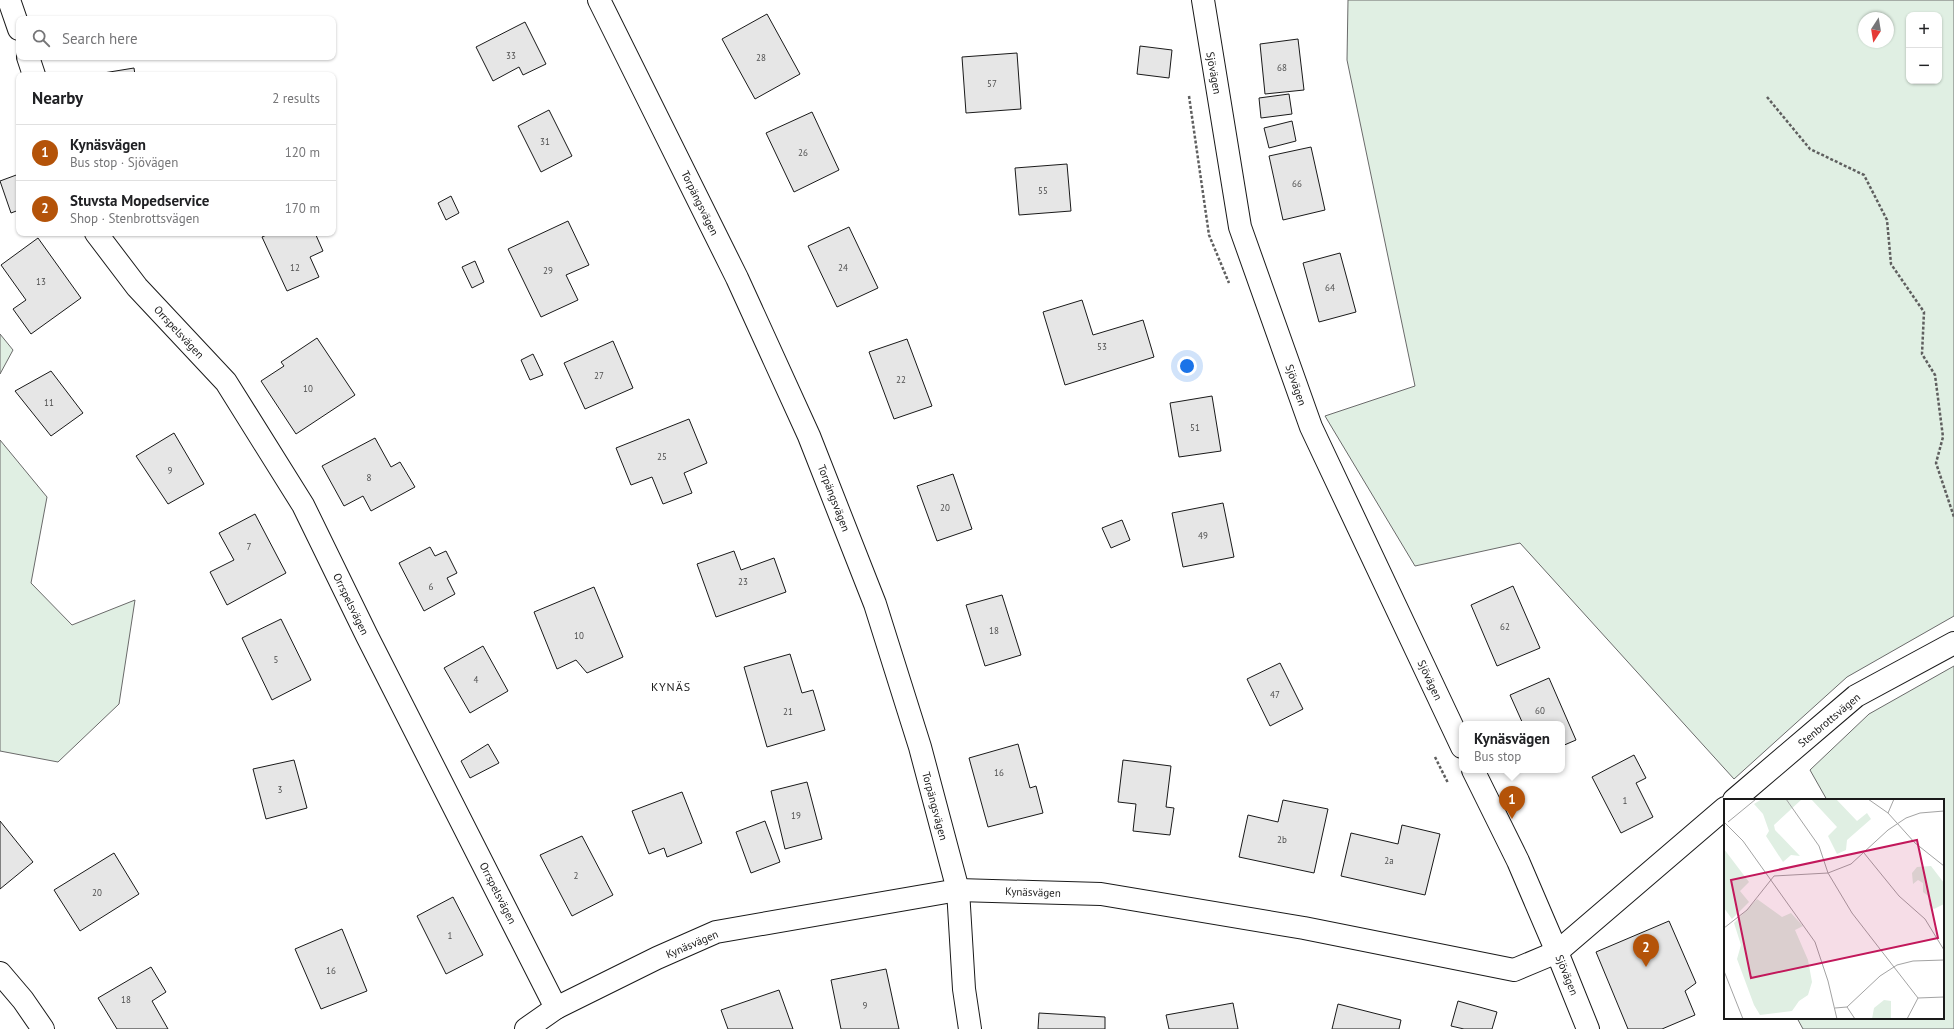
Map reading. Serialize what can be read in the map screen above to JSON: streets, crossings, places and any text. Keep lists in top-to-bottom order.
{
  "streets": {
    "street": [
      "Sjövägen",
      "Torpängsvägen",
      "Orrspelsvägen",
      "Stenbrottsvägen",
      "Kynäsvägen"
    ]
  },
  "crossings": [
    ["Sjövägen", "Kynäsvägen"],
    ["Torpängsvägen", "Kynäsvägen"],
    ["Orrspelsvägen", "Kynäsvägen"]
  ],
  "districts": ["KYNÄS"],
  "house_numbers": [
    "33",
    "28",
    "68",
    "57",
    "31",
    "26",
    "66",
    "55",
    "12",
    "24",
    "29",
    "13",
    "64",
    "53",
    "27",
    "22",
    "10",
    "11",
    "51",
    "25",
    "9",
    "8",
    "20",
    "49",
    "7",
    "23",
    "6",
    "62",
    "18",
    "10",
    "5",
    "4",
    "47",
    "60",
    "21",
    "16",
    "3",
    "1",
    "19",
    "2b",
    "2a",
    "2",
    "20",
    "1",
    "16",
    "18",
    "9"
  ],
  "north": "bottom",
  "page": {
    "map_buttons": ["+", "−"],
    "search": "Search here",
    "heading": ["Nearby", "2 results"],
    "list": [
      {
        "mark": "1",
        "name": "Kynäsvägen",
        "note": "Bus stop · Sjövägen",
        "value": "120 m"
      },
      {
        "mark": "2",
        "name": "Stuvsta Mopedservice",
        "note": "Shop · Stenbrottsvägen",
        "value": "170 m"
      }
    ],
    "popup": ["Kynäsvägen", "Bus stop"],
    "pins": ["1", "2"]
  }
}
